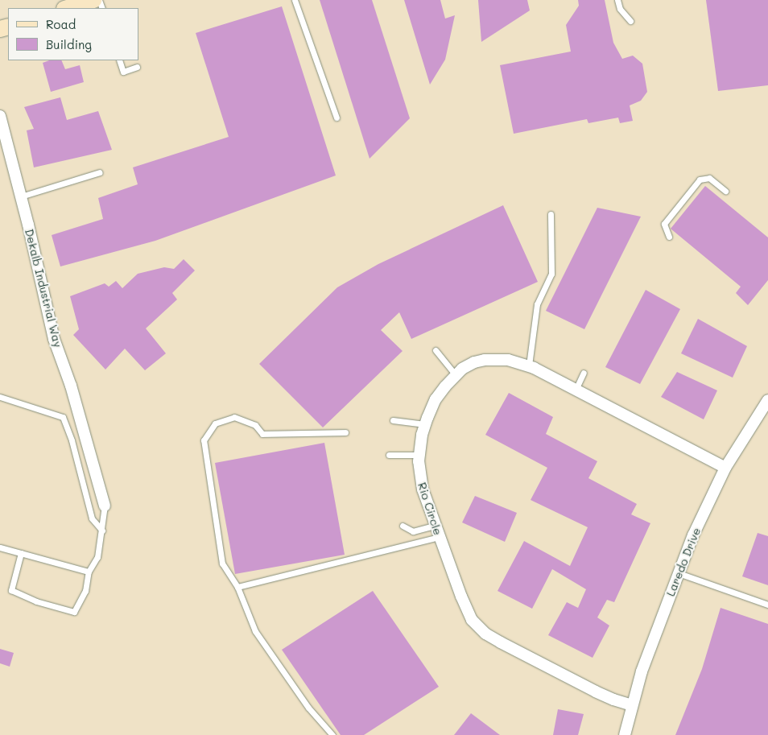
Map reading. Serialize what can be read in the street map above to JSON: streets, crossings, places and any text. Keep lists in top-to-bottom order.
{
  "streets": {
    "street": ["Dekalb Industrial Way", "Rio Circle", "Laredo Drive"]
  },
  "crossings": [
    ["Rio Circle", "Laredo Drive"]
  ],
  "legend": ["Road", "Building"]
}
